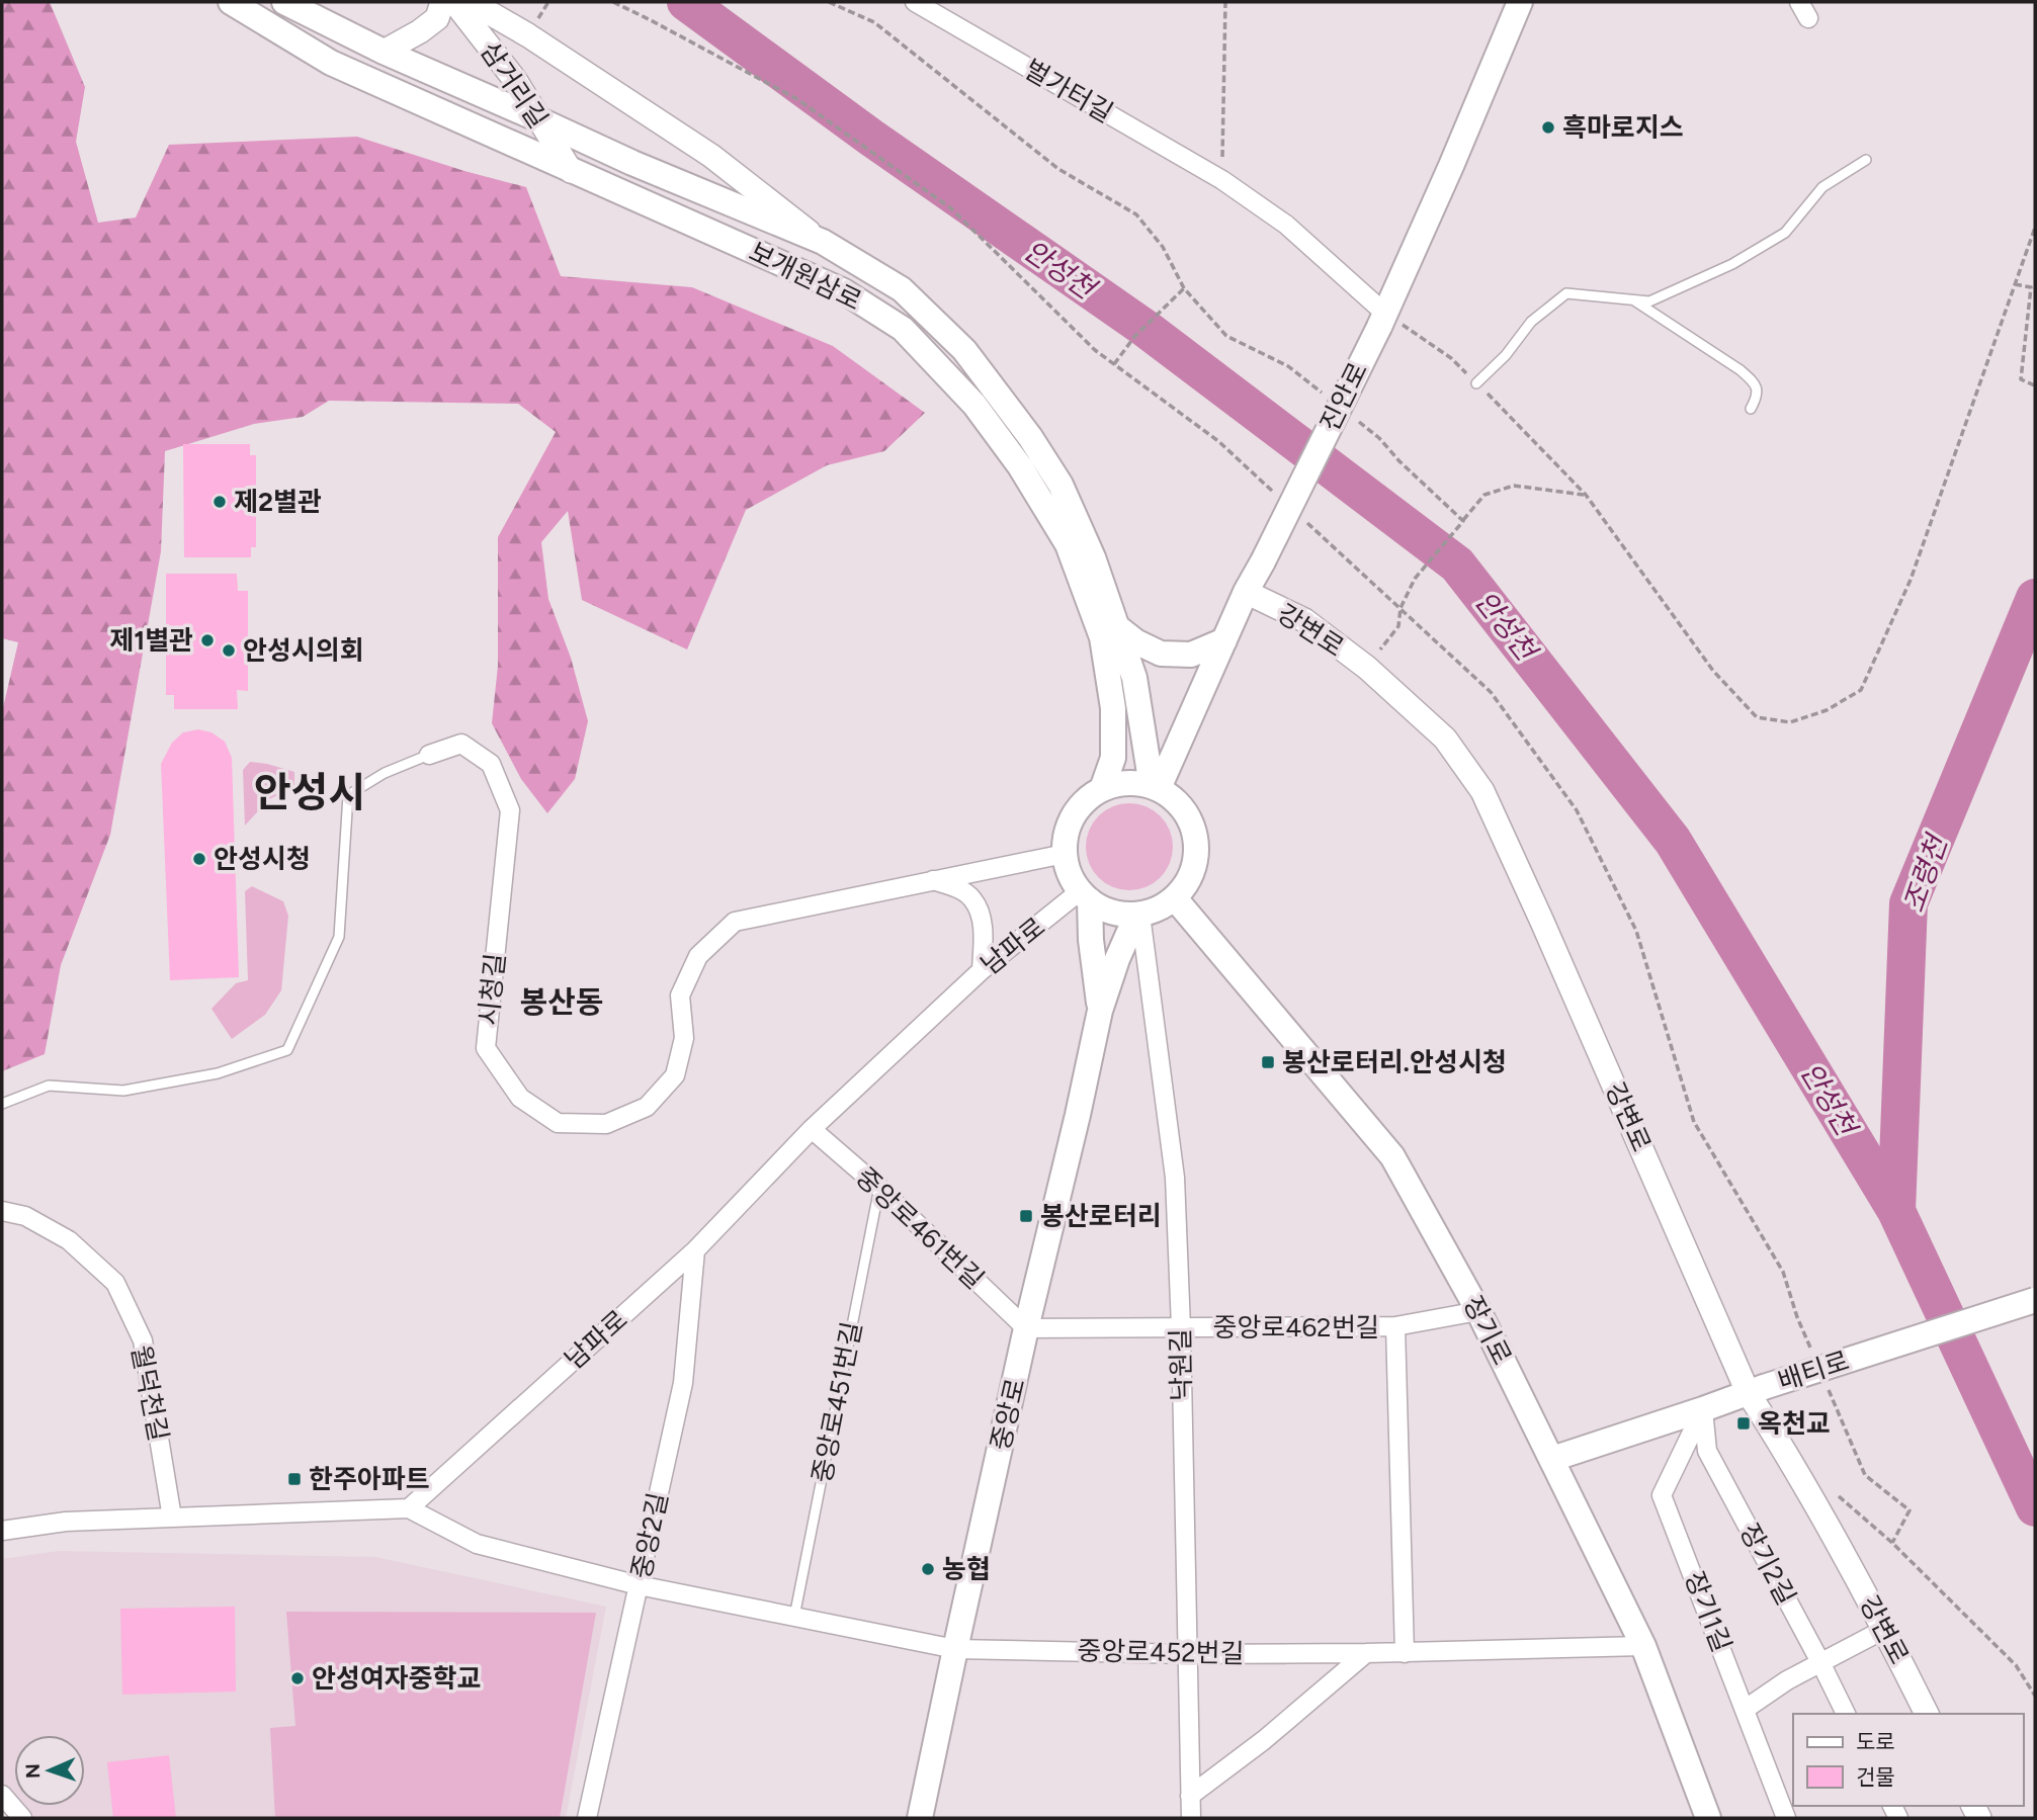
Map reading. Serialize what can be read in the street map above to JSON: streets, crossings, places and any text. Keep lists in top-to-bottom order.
{
  "streets": {
    "main road": [
      "보개원삼로",
      "진안로",
      "장기로",
      "배티로",
      "중앙로"
    ],
    "street": [
      "삼거리길",
      "벌가터길",
      "강변로",
      "남파로",
      "시청길",
      "중앙로461번길",
      "중앙로462번길",
      "낙원길",
      "월덕천길",
      "중앙2길",
      "장기2길",
      "장기1길",
      "중앙로452번길"
    ],
    "lane": ["중앙로451번길"]
  },
  "crossings": [
    ["삼거리길", "보개원삼로"],
    ["벌가터길", "진안로"],
    ["보개원삼로", "진안로"],
    ["보개원삼로", "남파로"],
    ["보개원삼로", "시청길"],
    ["보개원삼로", "장기로"],
    ["보개원삼로", "낙원길"],
    ["보개원삼로", "중앙로"],
    ["진안로", "강변로"],
    ["진안로", "남파로"],
    ["진안로", "시청길"],
    ["진안로", "장기로"],
    ["진안로", "낙원길"],
    ["진안로", "중앙로"],
    ["강변로", "배티로"],
    ["남파로", "시청길"],
    ["남파로", "중앙로461번길"],
    ["남파로", "장기로"],
    ["남파로", "낙원길"],
    ["남파로", "중앙로"],
    ["남파로", "중앙2길"],
    ["시청길", "장기로"],
    ["시청길", "낙원길"],
    ["시청길", "중앙로"],
    ["중앙로461번길", "중앙로462번길"],
    ["중앙로461번길", "중앙로451번길"],
    ["중앙로461번길", "중앙로"],
    ["중앙로462번길", "장기로"],
    ["중앙로462번길", "낙원길"],
    ["중앙로462번길", "중앙로"],
    ["장기로", "낙원길"],
    ["장기로", "배티로"],
    ["장기로", "중앙로"],
    ["장기로", "중앙로452번길"],
    ["낙원길", "중앙로"],
    ["낙원길", "중앙로452번길"],
    ["배티로", "장기2길"],
    ["배티로", "장기1길"],
    ["중앙로", "중앙로452번길"],
    ["장기2길", "장기1길"]
  ],
  "districts": ["안성시", "봉산동"],
  "water": ["안성천", "조령천"],
  "places": {
    "other": [
      "흑마로지스",
      "제2별관",
      "제1별관",
      "안성시의회",
      "안성시청",
      "농협",
      "안성여자중학교"
    ],
    "transit": [
      "봉산로터리.안성시청",
      "봉산로터리",
      "옥천교",
      "한주아파트"
    ]
  },
  "legend": ["도로", "건물"],
  "north": "left"
}
